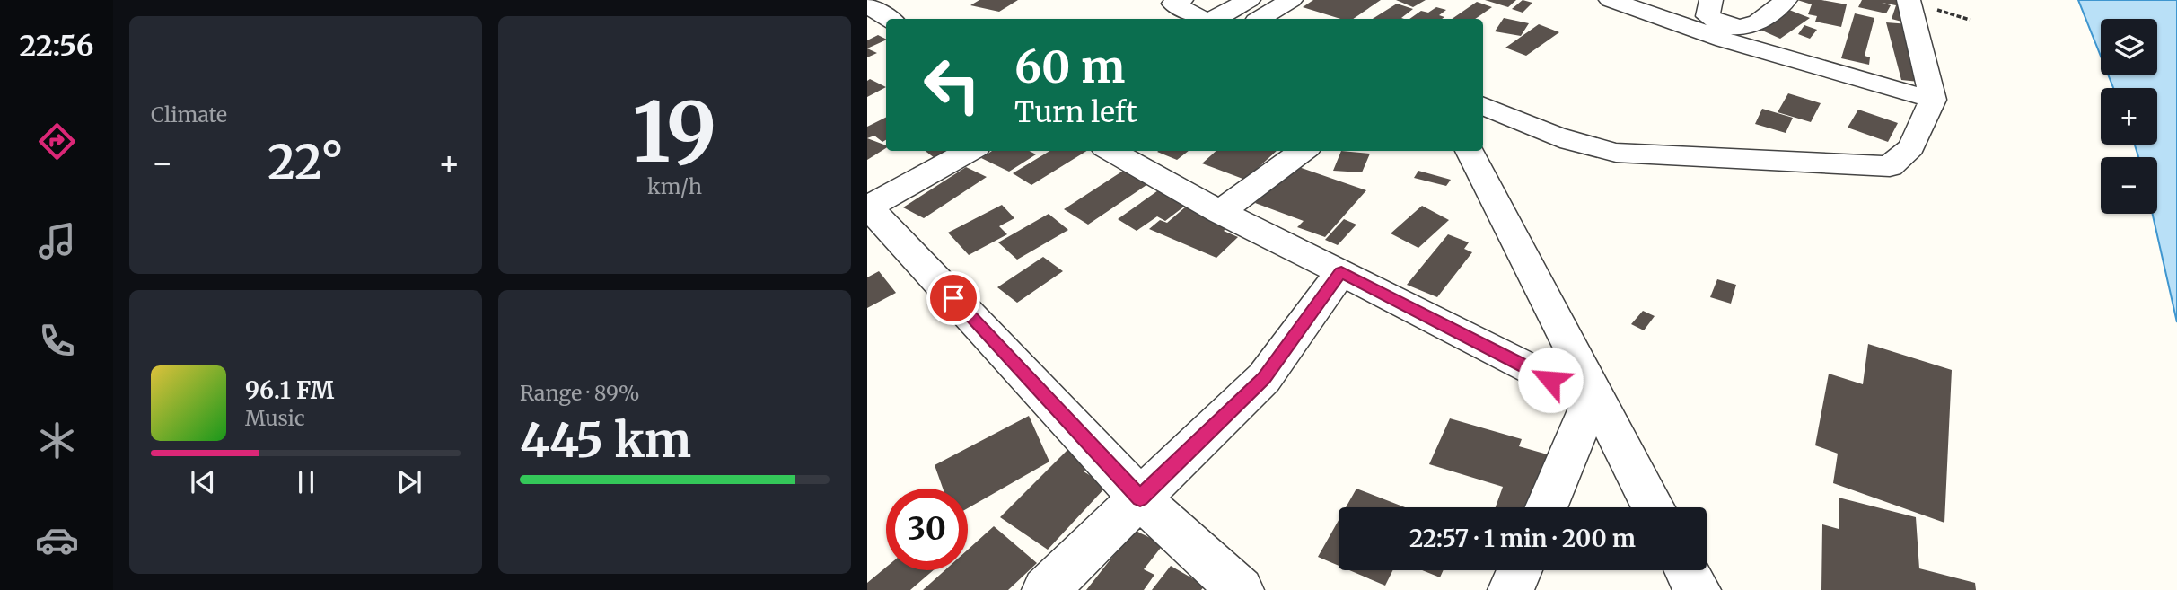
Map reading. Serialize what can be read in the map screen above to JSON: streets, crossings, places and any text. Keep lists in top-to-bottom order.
{
  "page": {
    "tabs": "22:56",
    "tile": [
      "Climate",
      ["19", "km/h"],
      ["Range · 89%", "445 km"]
    ],
    "map_buttons": ["+", "−"],
    "turn": ["60 m", "Turn left"],
    "heat": ["−", "22°", "+"],
    "song": ["96.1 FM", "Music"],
    "limit": "30",
    "trip": "22:57 · 1 min · 200 m"
  }
}
